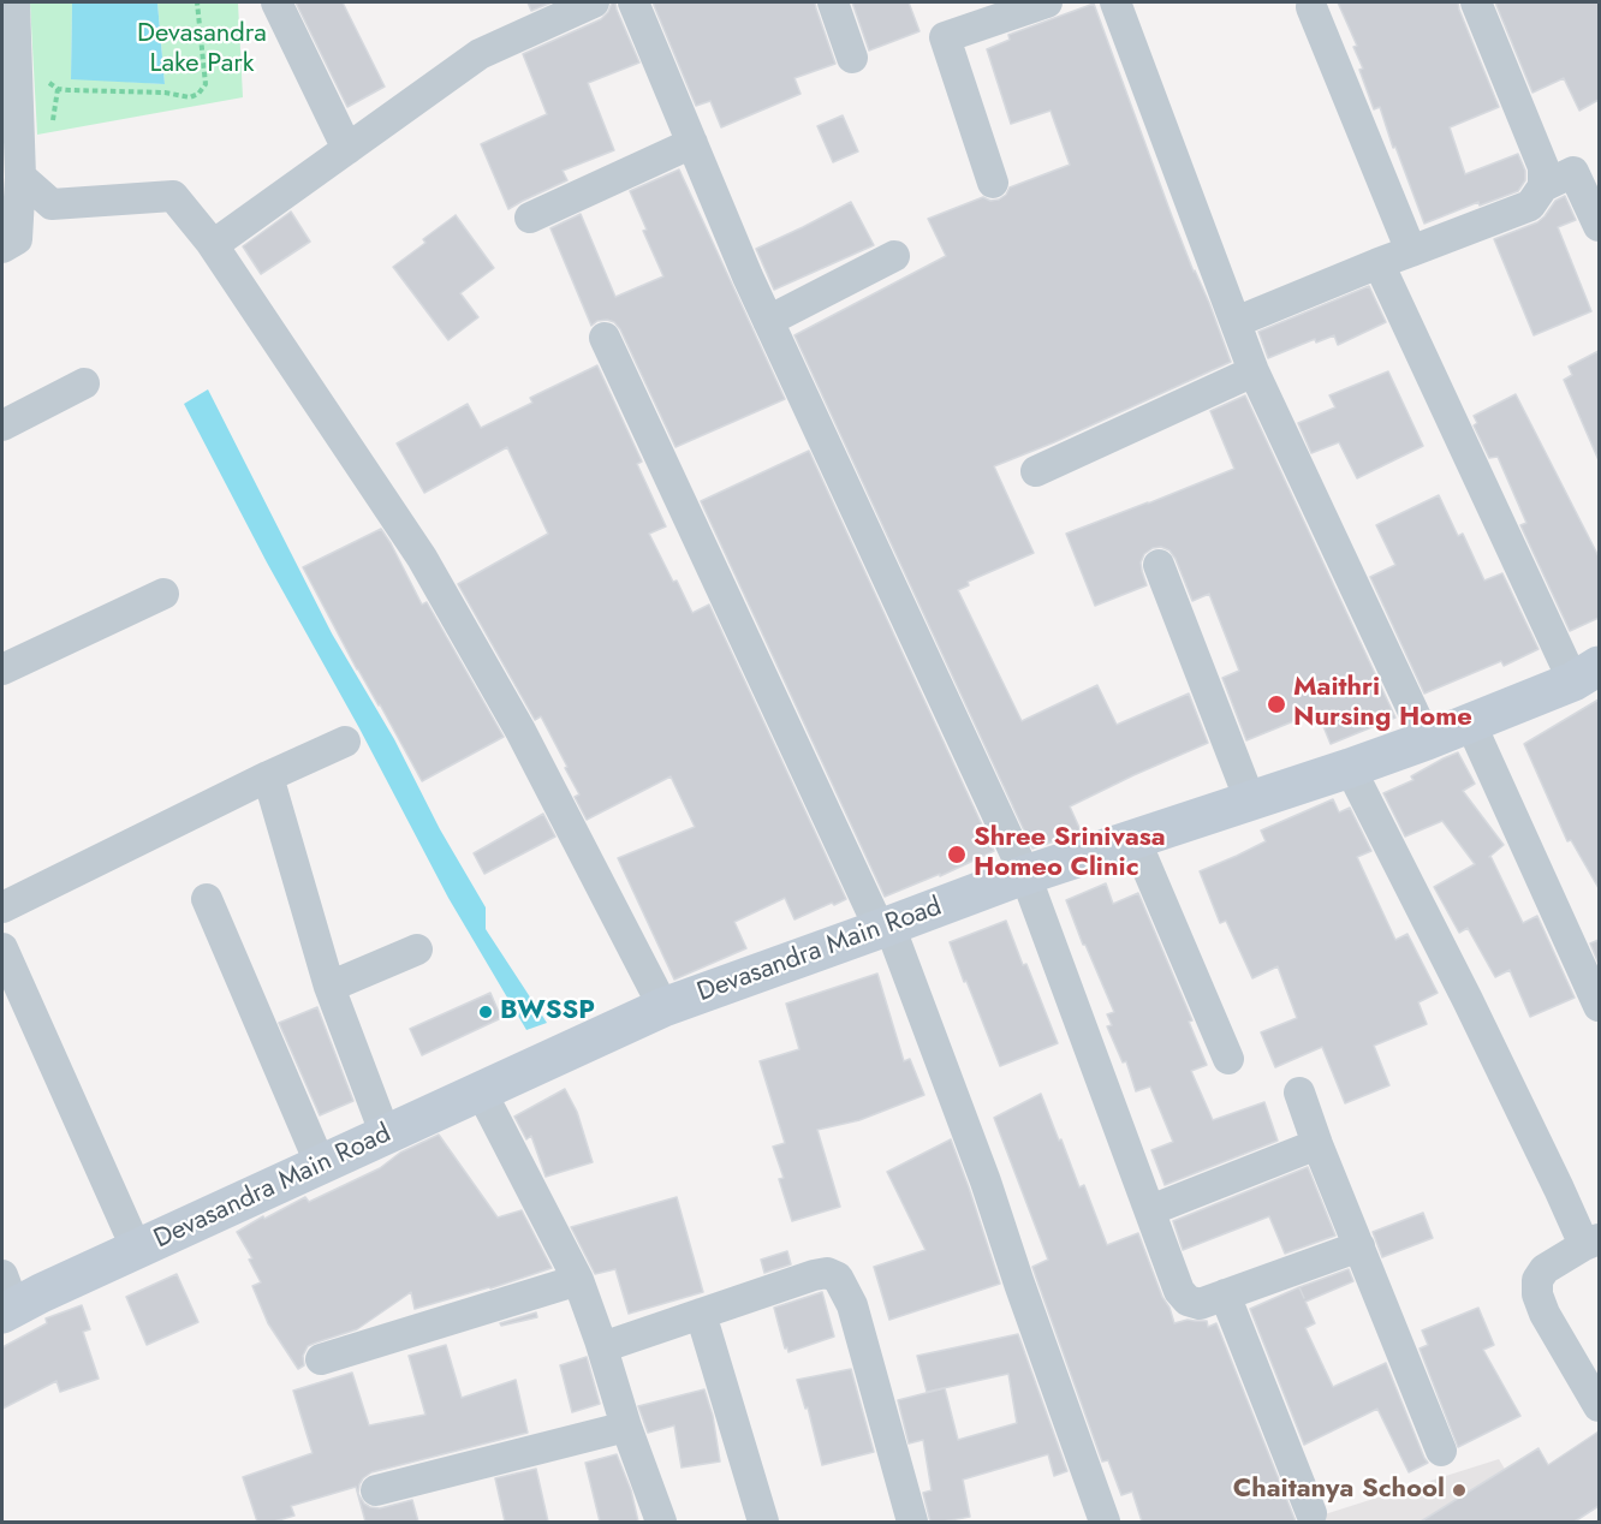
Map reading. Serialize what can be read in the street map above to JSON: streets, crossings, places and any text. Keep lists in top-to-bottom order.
{
  "streets": {
    "main road": ["Devasandra Main Road"]
  },
  "parks": ["Devasandra Lake Park"],
  "places": [
    "Maithri Nursing Home",
    "Shree Srinivasa Homeo Clinic",
    "BWSSP",
    "Chaitanya School"
  ]
}
